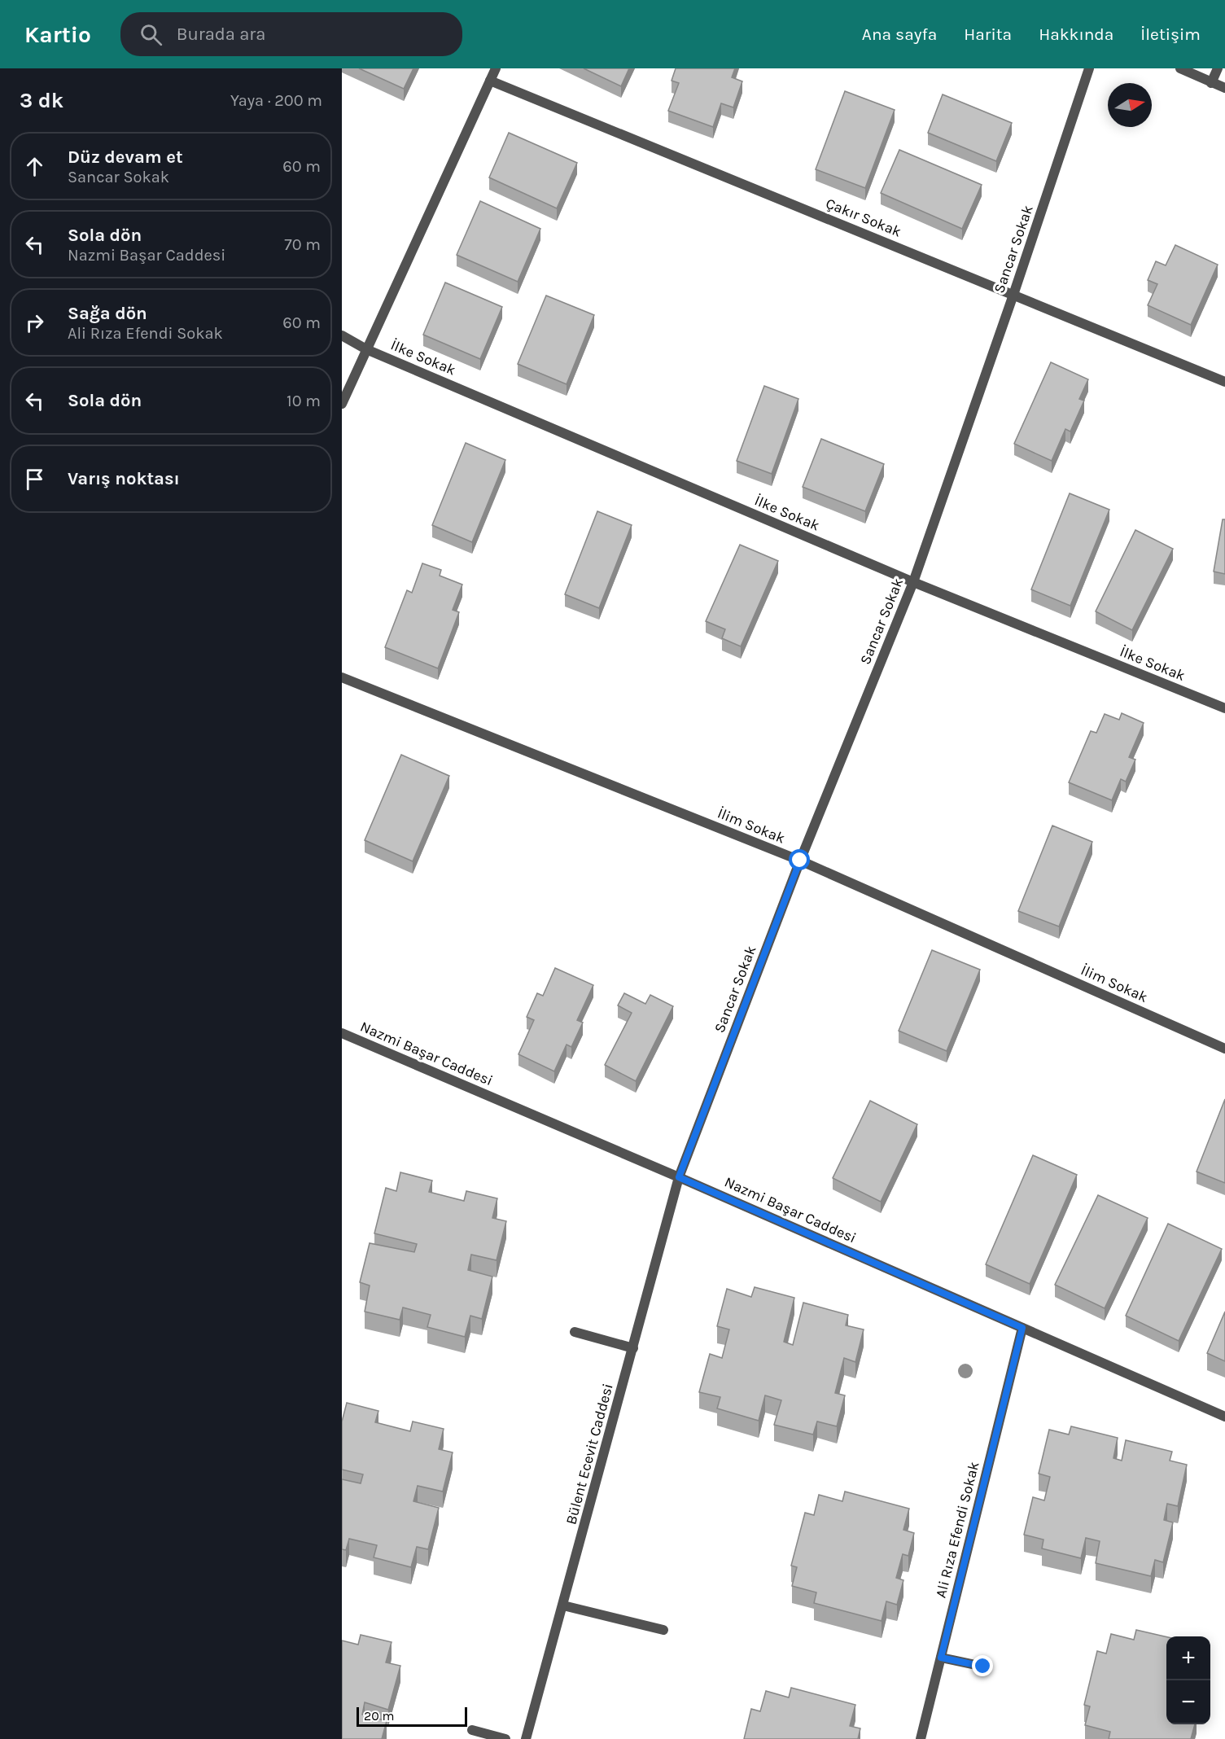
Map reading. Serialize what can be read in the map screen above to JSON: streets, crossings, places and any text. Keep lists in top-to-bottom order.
{
  "streets": {
    "street": [
      "Çakır Sokak",
      "Sancar Sokak",
      "İlke Sokak",
      "İlim Sokak",
      "Nazmi Başar Caddesi",
      "Bülent Ecevit Caddesi",
      "Ali Rıza Efendi Sokak"
    ]
  },
  "crossings": [
    ["Çakır Sokak", "Sancar Sokak"],
    ["Sancar Sokak", "İlke Sokak"],
    ["Sancar Sokak", "İlim Sokak"],
    ["Sancar Sokak", "Nazmi Başar Caddesi"],
    ["Sancar Sokak", "Bülent Ecevit Caddesi"],
    ["Nazmi Başar Caddesi", "Bülent Ecevit Caddesi"],
    ["Nazmi Başar Caddesi", "Ali Rıza Efendi Sokak"]
  ],
  "scale_bar": "20 m",
  "north": "right",
  "page": {
    "header": "Kartio",
    "search": "Burada ara",
    "nav": [
      "Ana sayfa",
      "Harita",
      "Hakkında",
      "İletişim"
    ],
    "heading": ["3 dk", "Yaya · 200 m"],
    "list": [
      ["Düz devam et", "Sancar Sokak", "60 m"],
      ["Sola dön", "Nazmi Başar Caddesi", "70 m"],
      ["Sağa dön", "Ali Rıza Efendi Sokak", "60 m"],
      ["Sola dön", "10 m"],
      "Varış noktası"
    ],
    "map_buttons": ["+", "−"],
    "scale": "20 m"
  }
}
